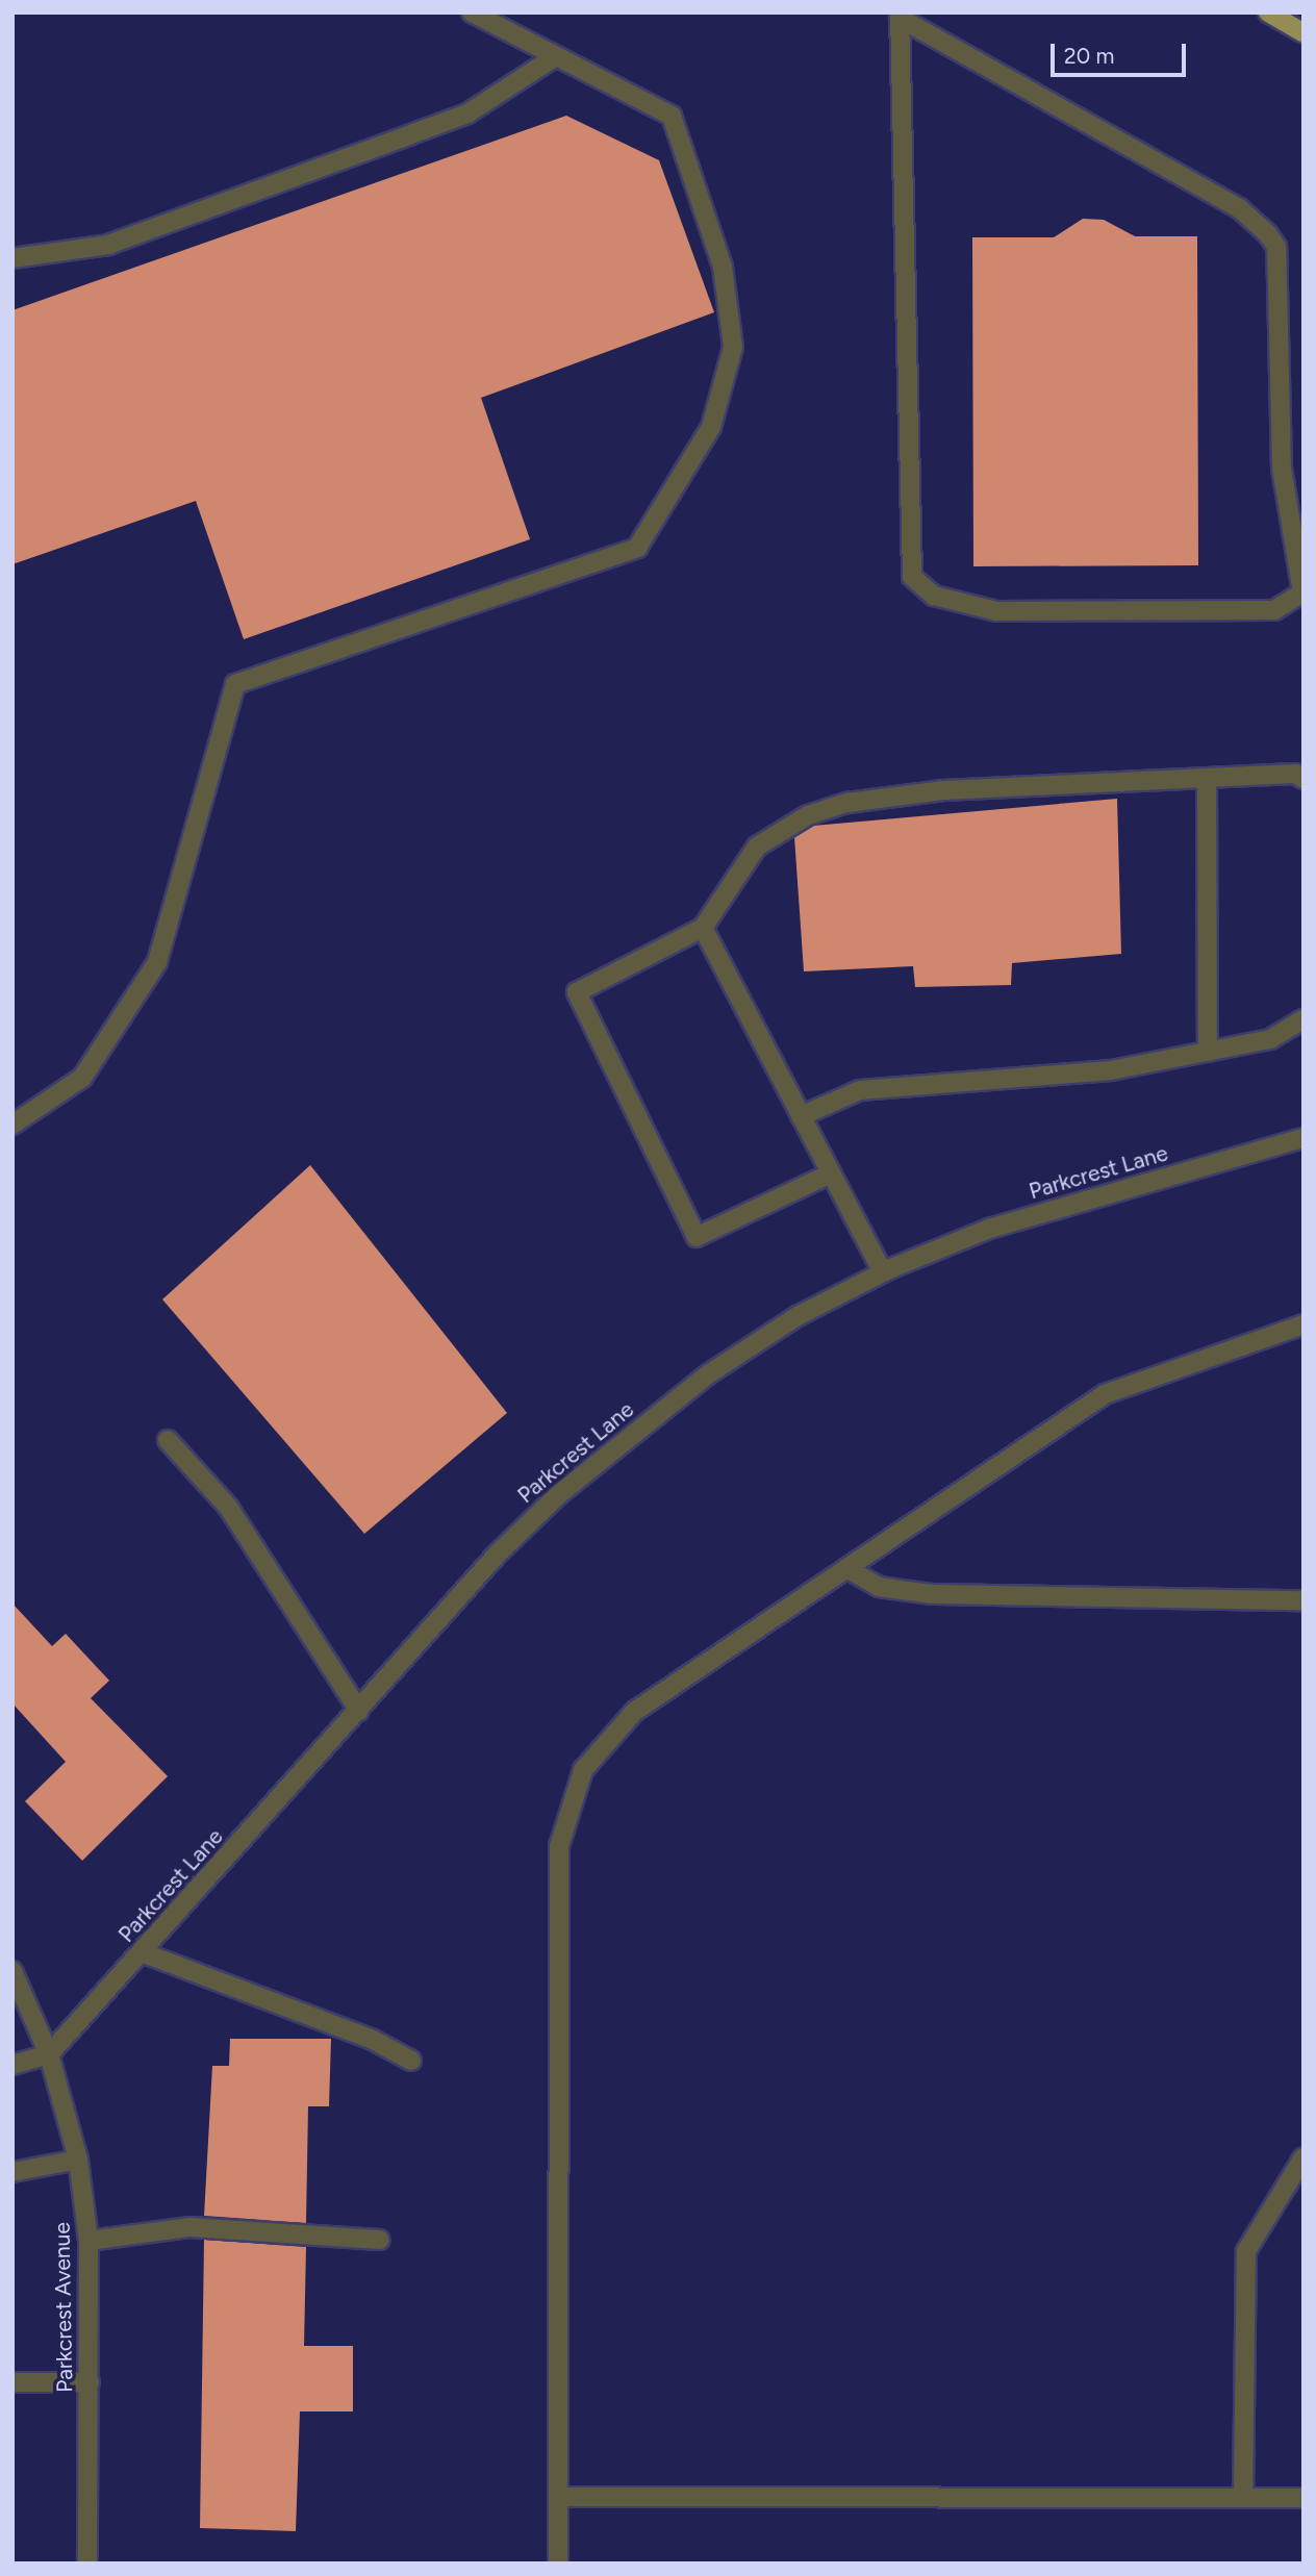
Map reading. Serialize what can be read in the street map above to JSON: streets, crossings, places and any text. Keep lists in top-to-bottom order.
{
  "streets": {
    "street": ["Parkcrest Lane", "Parkcrest Avenue"]
  },
  "crossings": [
    ["Parkcrest Lane", "Parkcrest Avenue"]
  ],
  "scale_bar": "20 m"
}
